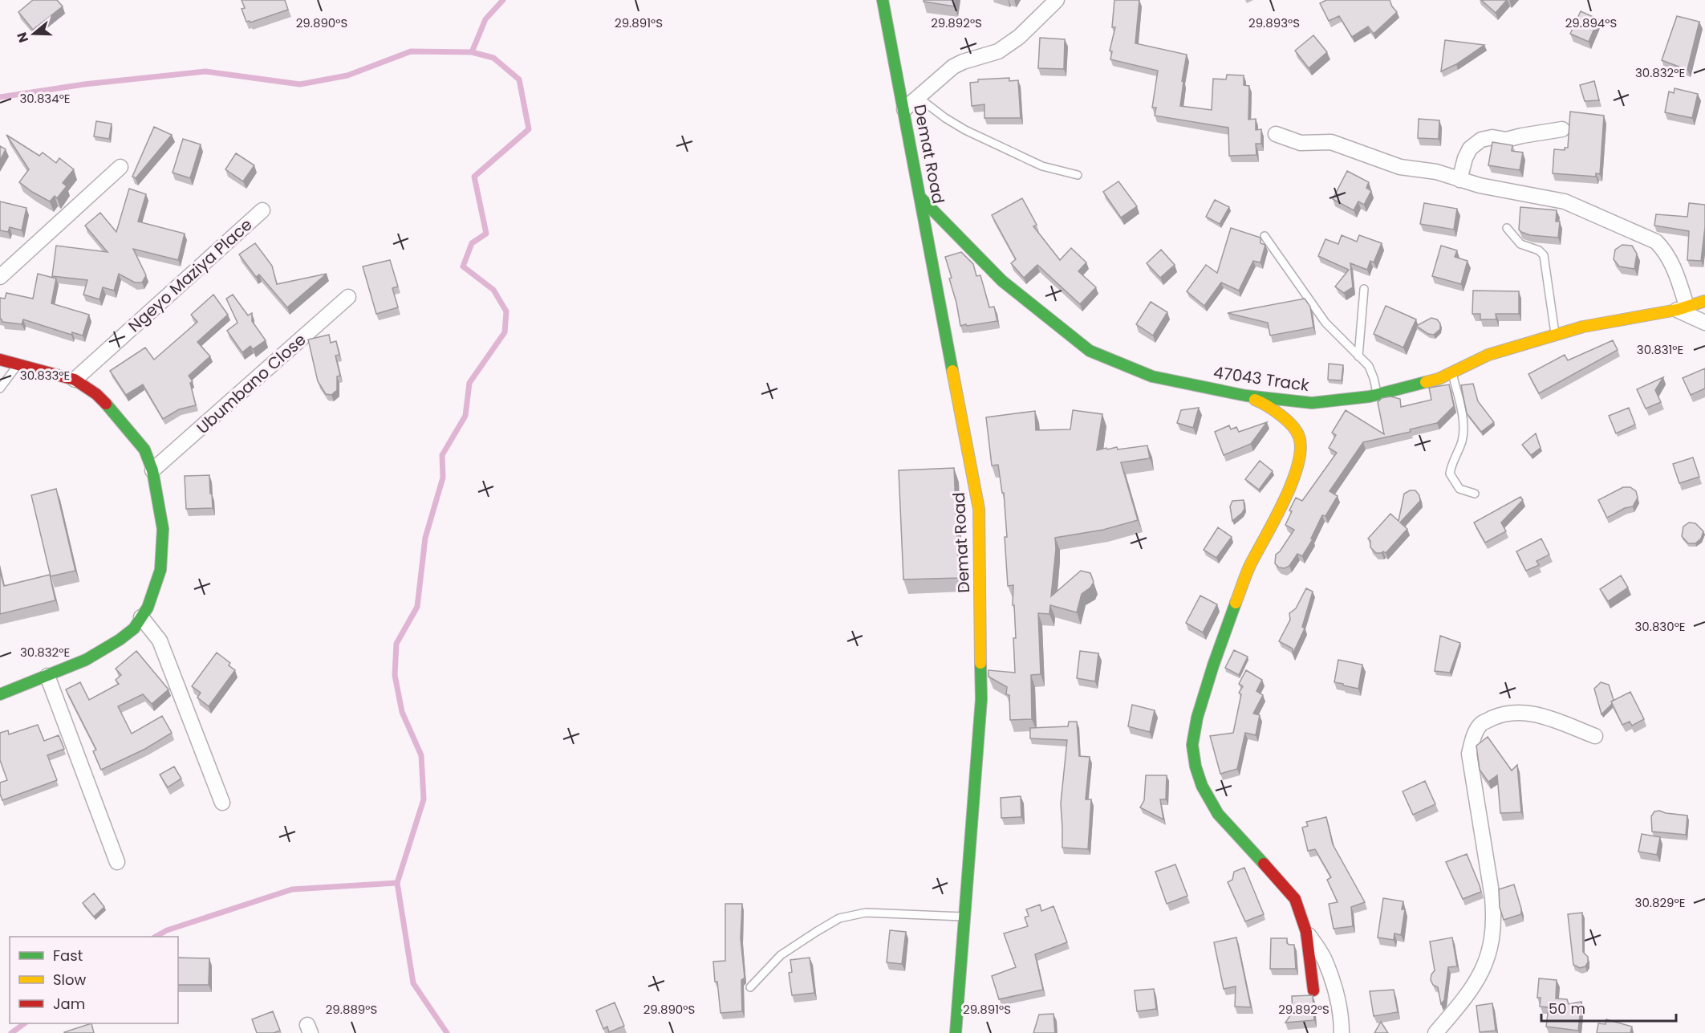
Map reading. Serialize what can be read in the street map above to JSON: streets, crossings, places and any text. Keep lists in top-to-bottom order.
{
  "streets": {
    "street": [
      "Demat Road",
      "Ngeyo Maziya Place",
      "47043 Track",
      "Ubumbano Close"
    ]
  },
  "crossings": [
    ["Demat Road", "47043 Track"]
  ],
  "legend": ["Fast", "Slow", "Jam"],
  "scale_bar": "50 m",
  "north": "left",
  "coordinates": [
    "29.890°S",
    "29.891°S",
    "29.892°S",
    "29.893°S",
    "29.894°S",
    "30.832°E",
    "30.834°E",
    "30.831°E",
    "30.833°E",
    "30.830°E",
    "30.829°E",
    "29.889°S"
  ]
}
